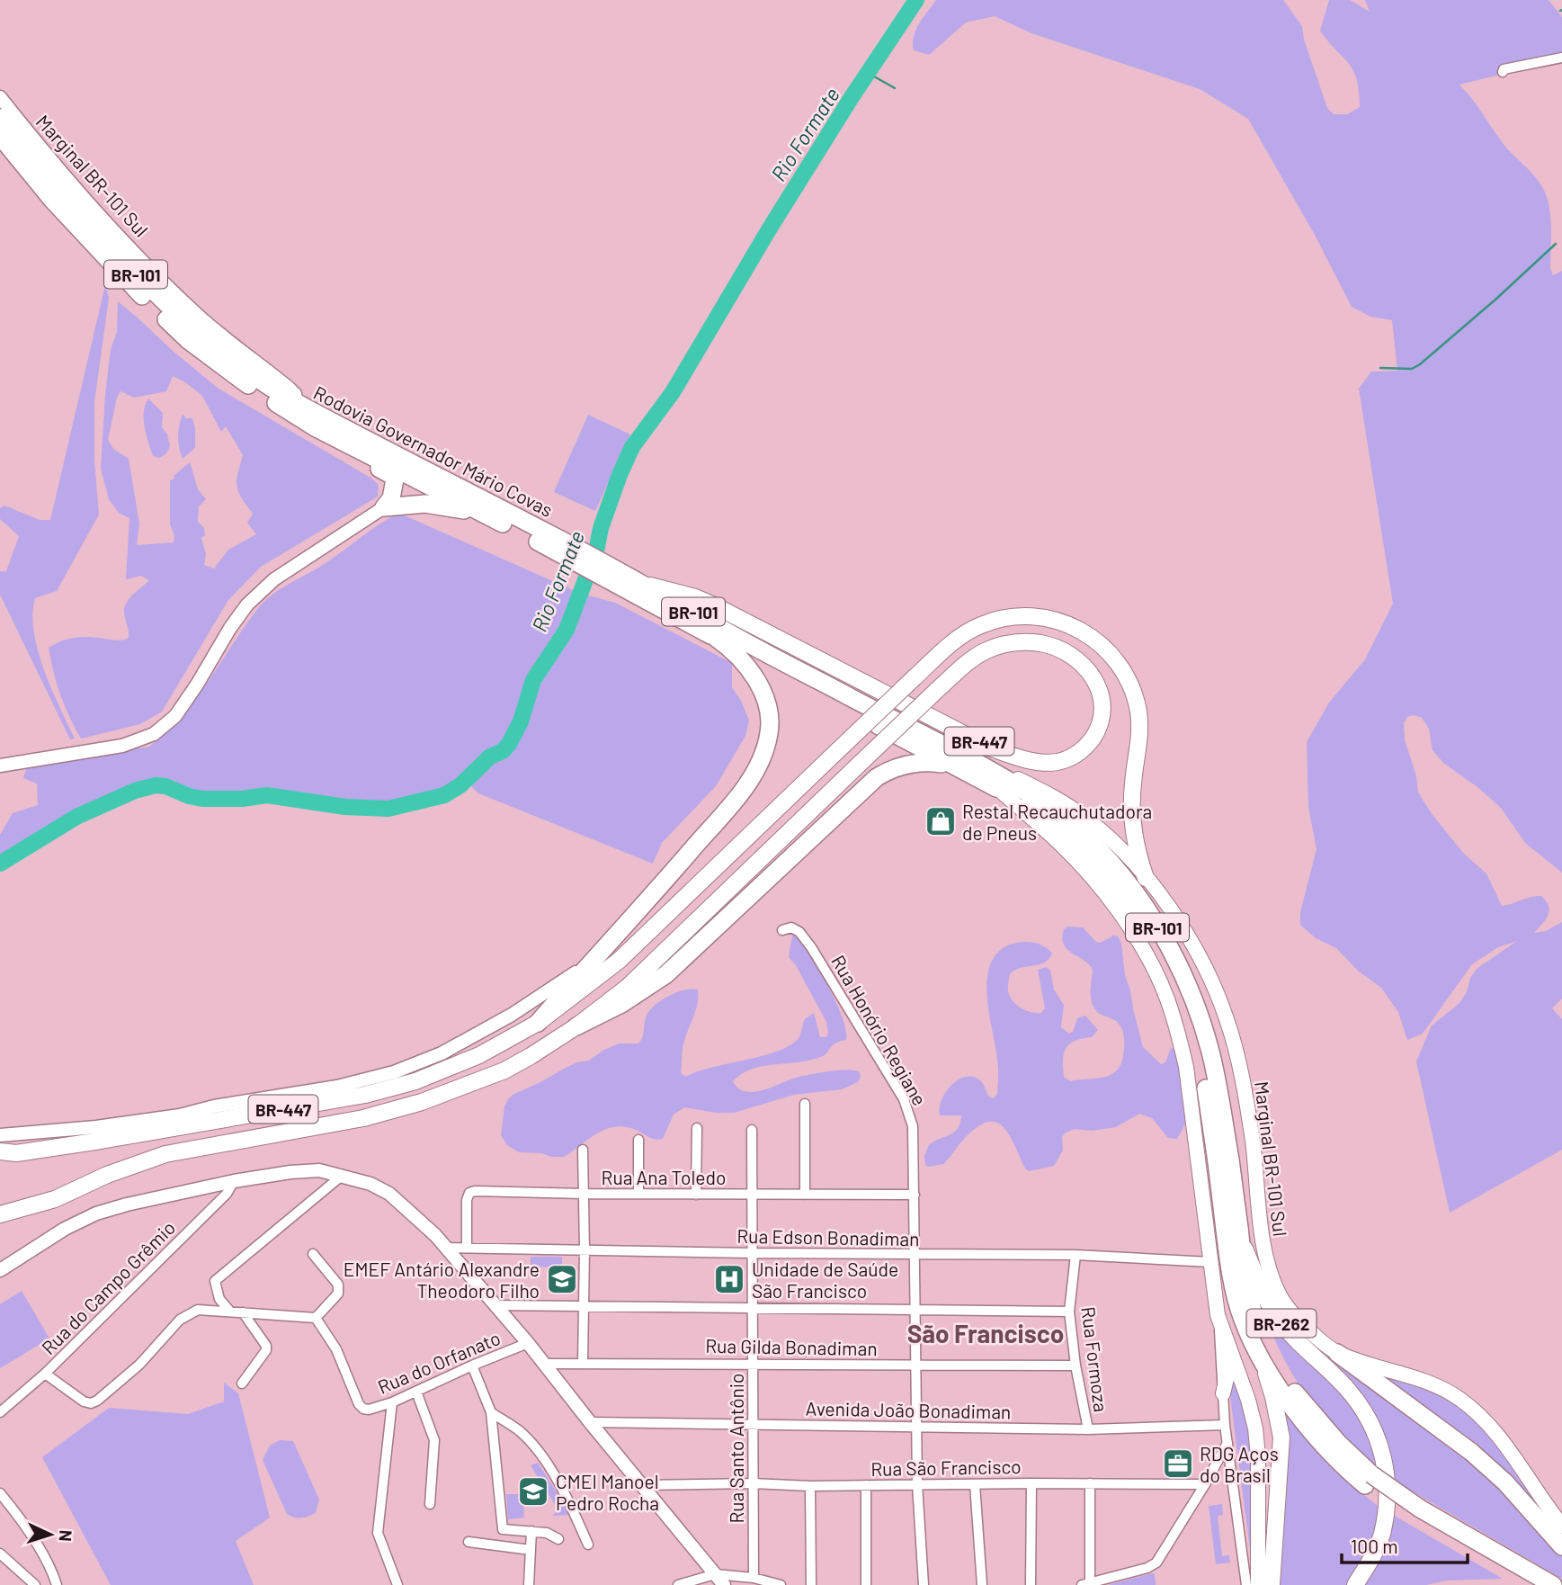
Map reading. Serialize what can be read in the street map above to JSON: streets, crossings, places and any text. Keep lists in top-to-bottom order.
{
  "streets": {
    "highway": ["BR-101", "Rodovia Governador Mário Covas"],
    "main road": ["Marginal BR-101 Sul", "BR-447", "BR-262"],
    "street": [
      "Rua Honório Regiane",
      "Rua Ana Toledo",
      "Rua Edson Bonadiman",
      "Rua do Campo Grêmio",
      "Rua Gilda Bonadiman",
      "Rua Formoza",
      "Rua do Orfanato",
      "Avenida João Bonadiman",
      "Rua Santo Antônio",
      "Rua São Francisco"
    ]
  },
  "crossings": [
    ["Marginal BR-101 Sul", "Rodovia Governador Mário Covas"],
    ["Marginal BR-101 Sul", "BR-447"],
    ["Rodovia Governador Mário Covas", "BR-447"],
    ["Rodovia Governador Mário Covas", "BR-262"],
    ["Rua Honório Regiane", "Rua Ana Toledo"],
    ["Rua Honório Regiane", "Rua Edson Bonadiman"],
    ["Rua Honório Regiane", "Rua Gilda Bonadiman"],
    ["Rua Honório Regiane", "Avenida João Bonadiman"],
    ["Rua Honório Regiane", "Rua São Francisco"],
    ["Rua Ana Toledo", "Rua Edson Bonadiman"],
    ["Rua Ana Toledo", "Rua Santo Antônio"],
    ["Rua Edson Bonadiman", "Rua Formoza"],
    ["Rua Edson Bonadiman", "Rua Santo Antônio"],
    ["Rua Gilda Bonadiman", "Rua Formoza"],
    ["Rua Gilda Bonadiman", "Rua Santo Antônio"],
    ["Rua Formoza", "Avenida João Bonadiman"],
    ["Avenida João Bonadiman", "Rua Santo Antônio"],
    ["Rua Santo Antônio", "Rua São Francisco"]
  ],
  "districts": ["São Francisco"],
  "water": ["Rio Formate"],
  "places": {
    "shop": ["Restal Recauchutadora de Pneus"],
    "school or university": ["EMEF Antário Alexandre Theodoro Filho", "CMEI Manoel Pedro Rocha"],
    "hospital": ["Unidade de Saúde São Francisco"],
    "office": ["RDG Aços do Brasil"]
  },
  "scale_bar": "100 m",
  "north": "right"
}
